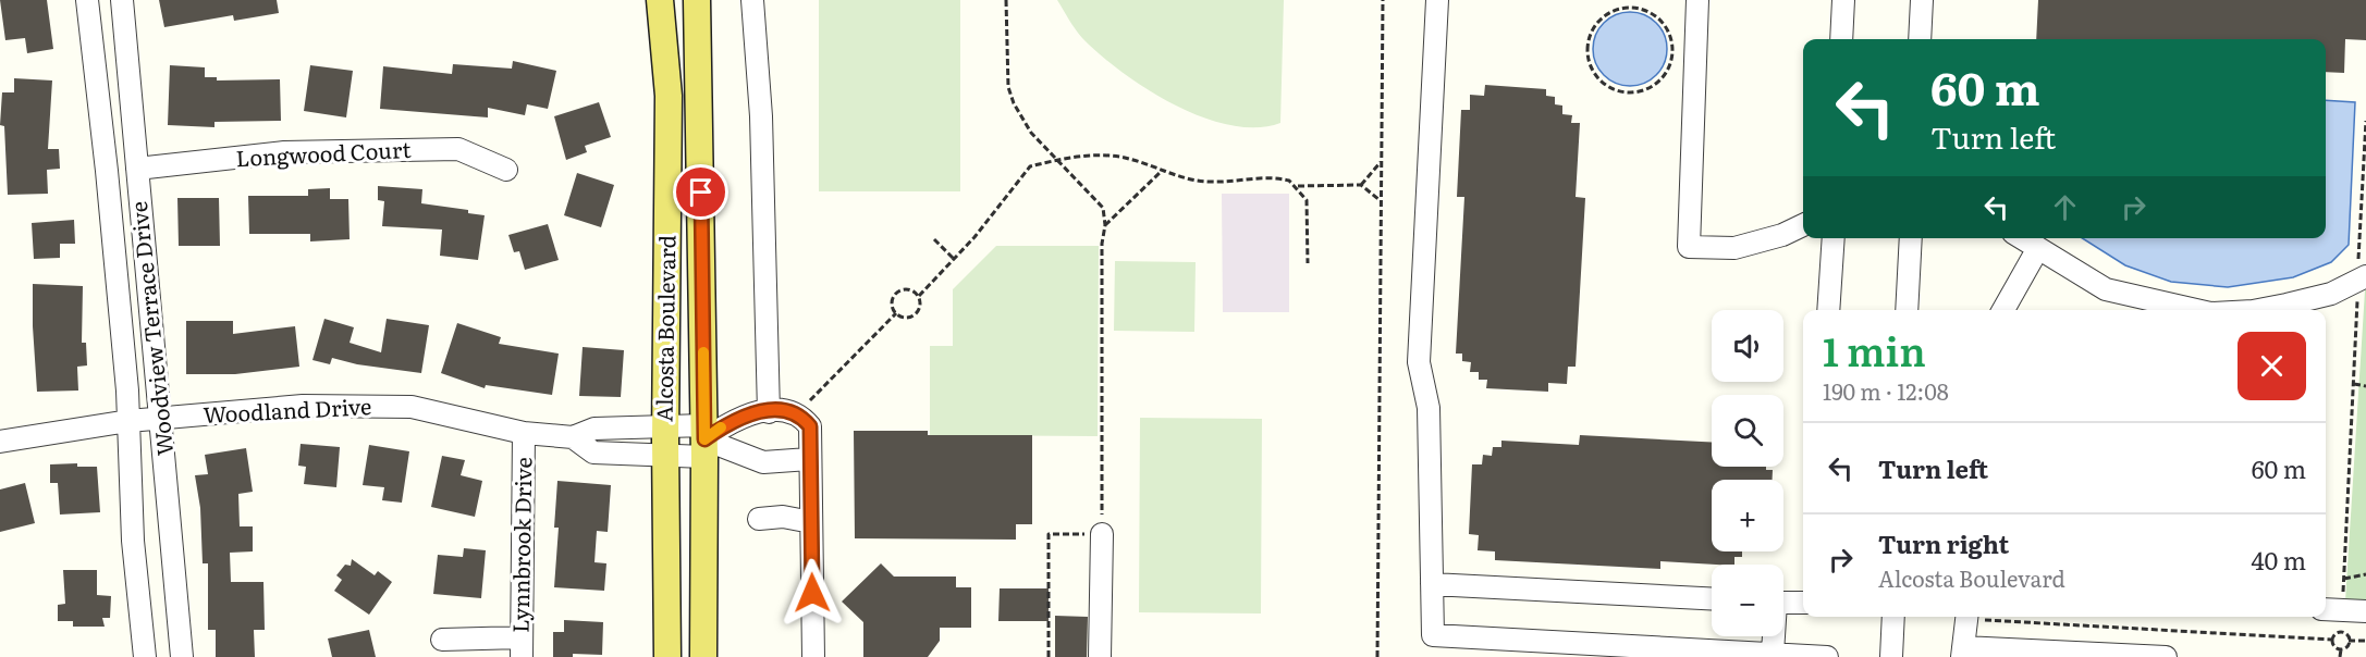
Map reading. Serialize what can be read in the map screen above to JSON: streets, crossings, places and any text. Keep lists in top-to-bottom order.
{
  "streets": {
    "main road": ["Alcosta Boulevard"],
    "street": [
      "Longwood Court",
      "Woodview Terrace Drive",
      "Woodland Drive",
      "Lynnbrook Drive"
    ]
  },
  "crossings": [
    ["Longwood Court", "Woodview Terrace Drive"],
    ["Woodview Terrace Drive", "Woodland Drive"],
    ["Alcosta Boulevard", "Woodland Drive"],
    ["Woodland Drive", "Lynnbrook Drive"]
  ],
  "page": {
    "turn": ["60 m", "Turn left"],
    "map_buttons": ["+", "−"],
    "heading": ["1 min", "190 m · 12:08"],
    "list": [
      {
        "name": "Turn left",
        "value": "60 m"
      },
      {
        "name": "Turn right",
        "note": "Alcosta Boulevard",
        "value": "40 m"
      }
    ]
  }
}
